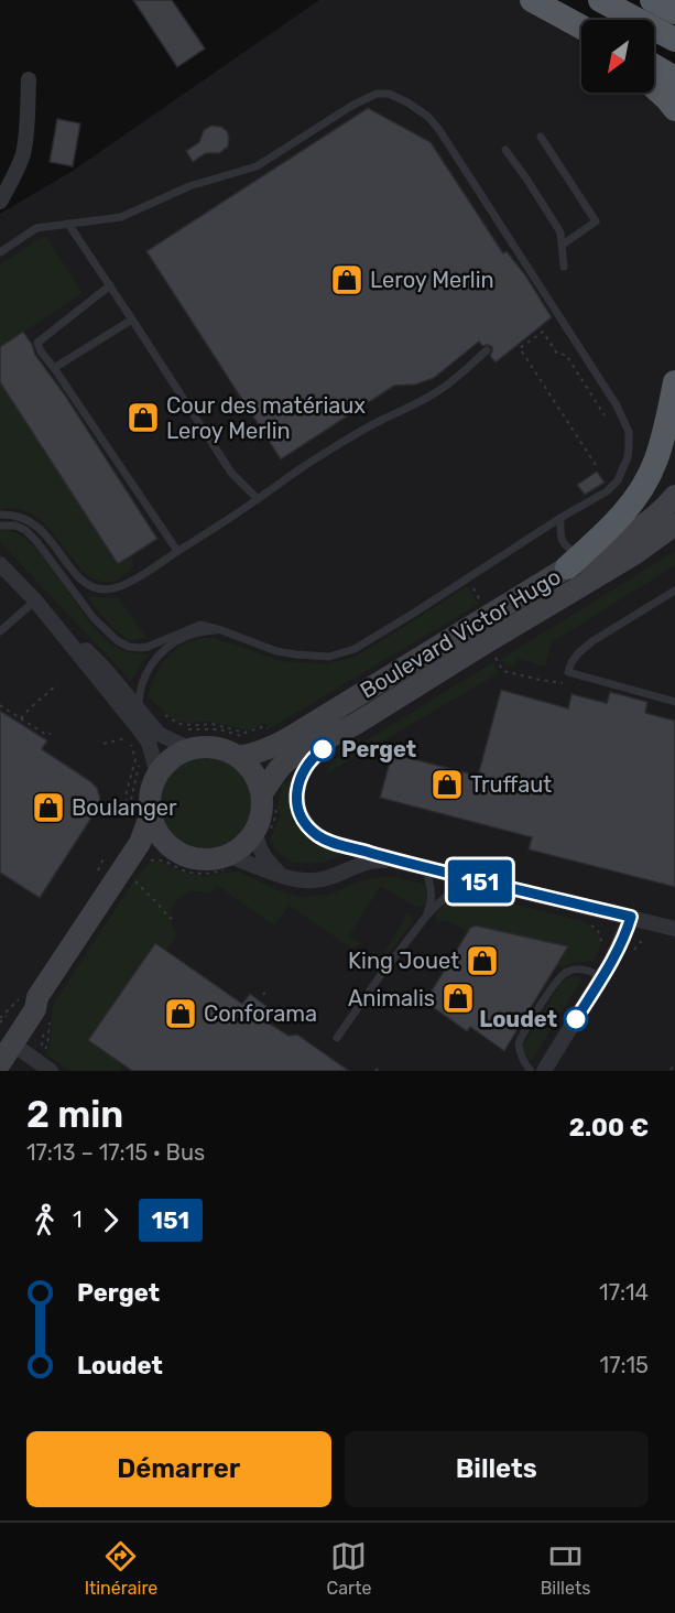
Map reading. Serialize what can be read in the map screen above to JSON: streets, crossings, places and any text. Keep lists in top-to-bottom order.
{
  "streets": {
    "main road": ["Boulevard Victor Hugo"]
  },
  "places": {
    "shop": [
      "Leroy Merlin",
      "Cour des matériaux Leroy Merlin",
      "Truffaut",
      "Boulanger",
      "King Jouet",
      "Animalis",
      "Conforama"
    ],
    "other": ["Perget", "Loudet"]
  },
  "lines": ["bus line 151"],
  "north": "bottom left",
  "page": {
    "on_map": "151",
    "heading": ["2 min", "17:13 – 17:15 · Bus", "2.00 €"],
    "legs": ["1", "151"],
    "list": [
      {
        "name": "Perget",
        "value": "17:14"
      },
      {
        "name": "Loudet",
        "value": "17:15"
      }
    ],
    "buttons": ["Démarrer", "Billets"],
    "tabs": ["Itinéraire", "Carte", "Billets"]
  }
}
